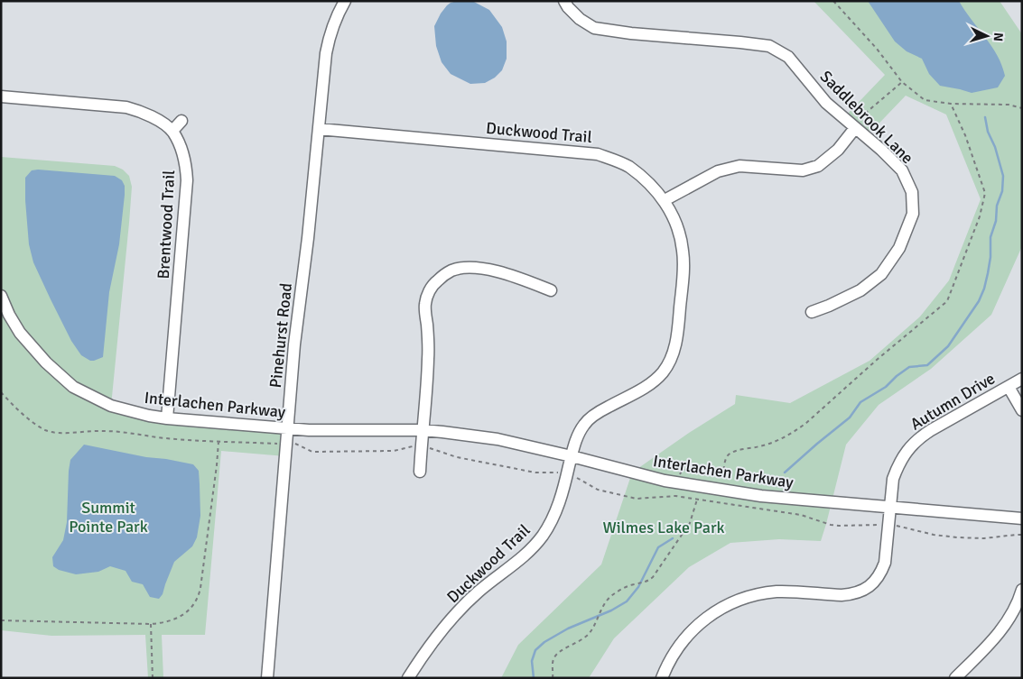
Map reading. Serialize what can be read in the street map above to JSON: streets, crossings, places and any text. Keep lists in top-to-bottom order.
{
  "streets": {
    "street": [
      "Saddlebrook Lane",
      "Duckwood Trail",
      "Brentwood Trail",
      "Pinehurst Road",
      "Autumn Drive",
      "Interlachen Parkway"
    ]
  },
  "crossings": [
    ["Duckwood Trail", "Pinehurst Road"],
    ["Duckwood Trail", "Interlachen Parkway"],
    ["Brentwood Trail", "Interlachen Parkway"],
    ["Pinehurst Road", "Interlachen Parkway"],
    ["Autumn Drive", "Interlachen Parkway"]
  ],
  "parks": ["Summit Pointe Park", "Wilmes Lake Park"],
  "north": "right"
}
